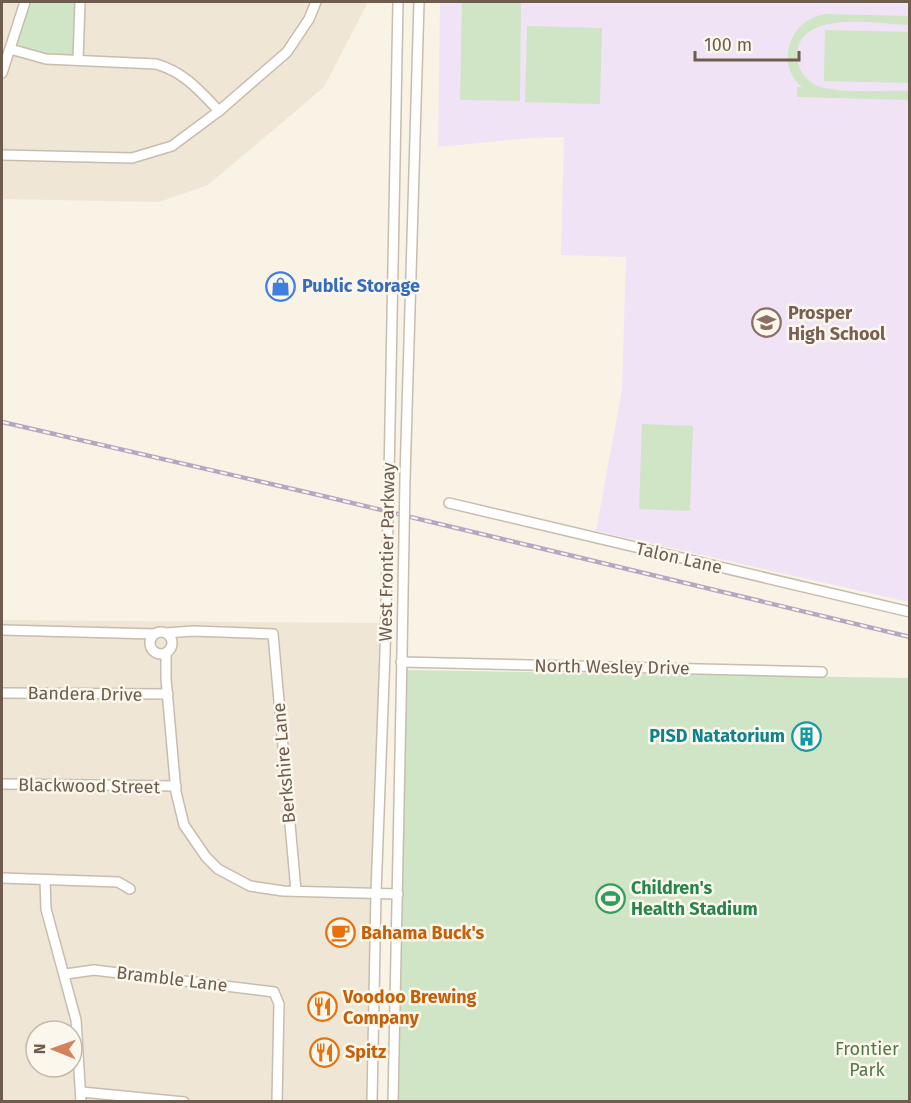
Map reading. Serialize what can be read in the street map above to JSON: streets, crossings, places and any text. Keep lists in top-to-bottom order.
{
  "streets": {
    "street": [
      "West Frontier Parkway",
      "Talon Lane",
      "North Wesley Drive",
      "Bandera Drive",
      "Berkshire Lane",
      "Blackwood Street",
      "Bramble Lane"
    ]
  },
  "crossings": [
    ["West Frontier Parkway", "North Wesley Drive"]
  ],
  "parks": ["Frontier Park"],
  "places": {
    "shop": ["Public Storage"],
    "school or university": ["Prosper High School"],
    "building": ["PISD Natatorium"],
    "sports": ["Children's Health Stadium"],
    "cafe": ["Bahama Buck's"],
    "restaurant": ["Voodoo Brewing Company", "Spitz"]
  },
  "scale_bar": "100 m",
  "north": "left"
}
